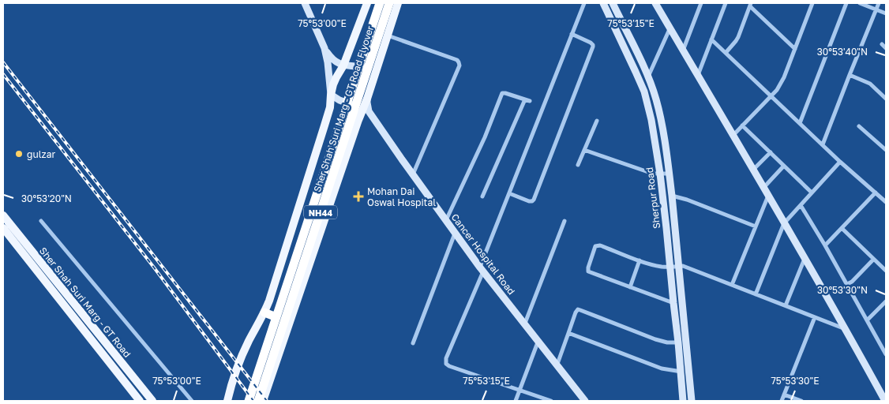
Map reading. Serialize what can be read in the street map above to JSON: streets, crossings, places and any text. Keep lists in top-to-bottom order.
{
  "streets": {
    "highway": ["Sher Shah Suri Marg - GT Road Flyover", "NH44"],
    "main road": ["Sher Shah Suri Marg - GT Road"],
    "street": ["Sherpur Road", "Cancer Hospital Road"]
  },
  "crossings": [
    ["Sher Shah Suri Marg - GT Road Flyover", "NH44"]
  ],
  "places": {
    "other": ["gulzar"],
    "health": ["Mohan Dai Oswal Hospital"]
  },
  "coordinates": [
    "75°53'15\"E",
    "75°53'00\"E",
    "30°53'40\"N",
    "30°53'20\"N",
    "30°53'30\"N",
    "75°53'30\"E"
  ]
}
